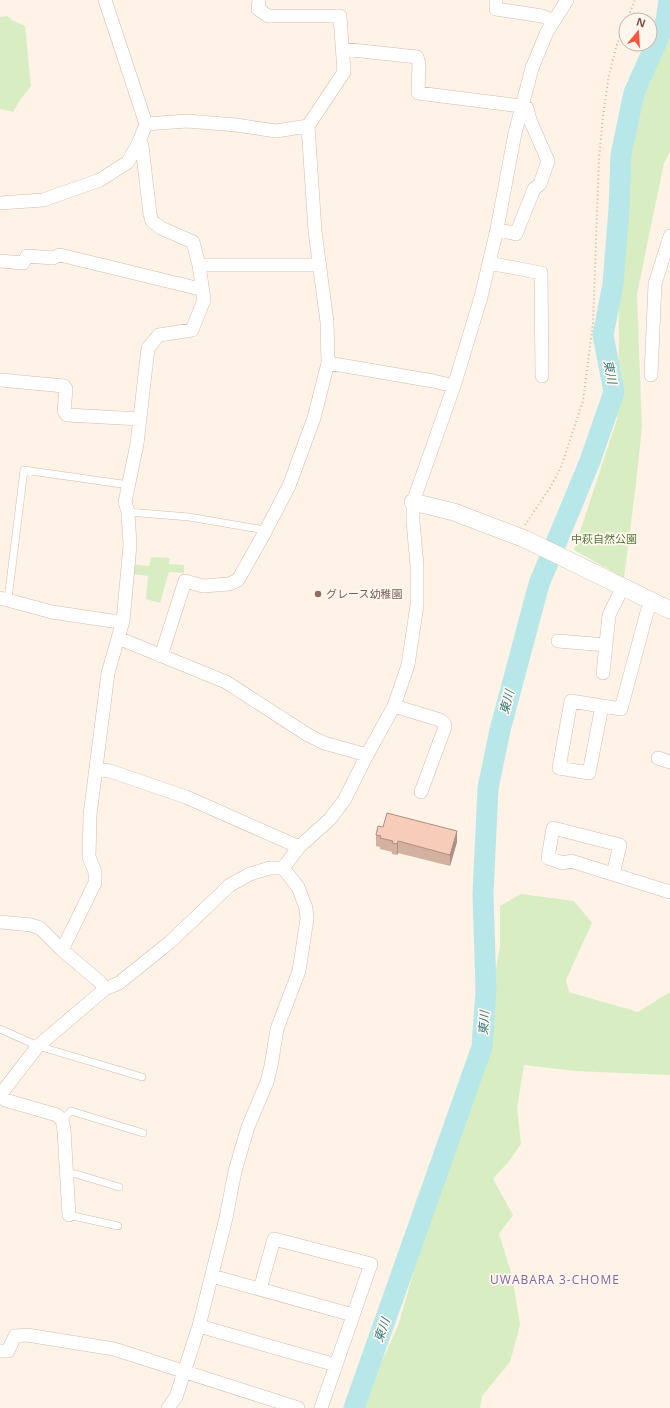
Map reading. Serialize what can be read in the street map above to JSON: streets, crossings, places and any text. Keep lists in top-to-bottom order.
{
  "districts": ["UWABARA 3-CHOME"],
  "water": ["東川"],
  "parks": ["中萩自然公園"],
  "places": ["グレース幼稚園"],
  "north": "top"
}
